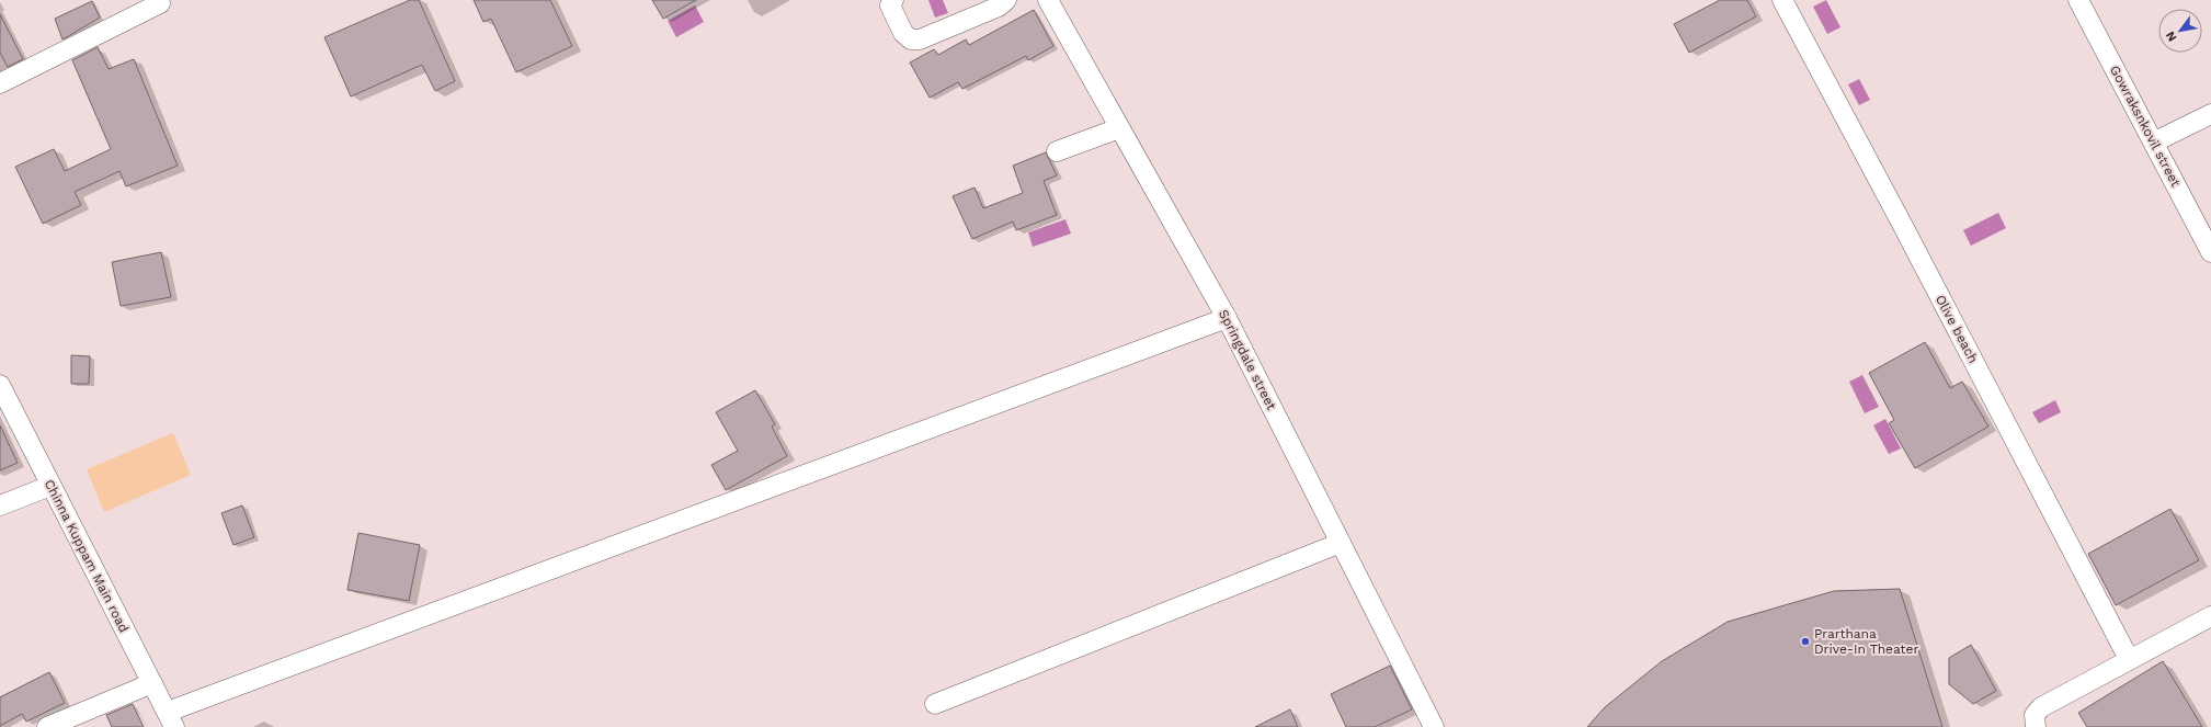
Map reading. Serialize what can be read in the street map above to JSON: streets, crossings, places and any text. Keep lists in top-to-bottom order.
{
  "streets": {
    "street": [
      "Gowraksnkovil street",
      "Olive beach",
      "Springdale street",
      "Chinna Kuppam Main road"
    ]
  },
  "places": ["Prarthana Drive-In Theater"],
  "north": "bottom left"
}
